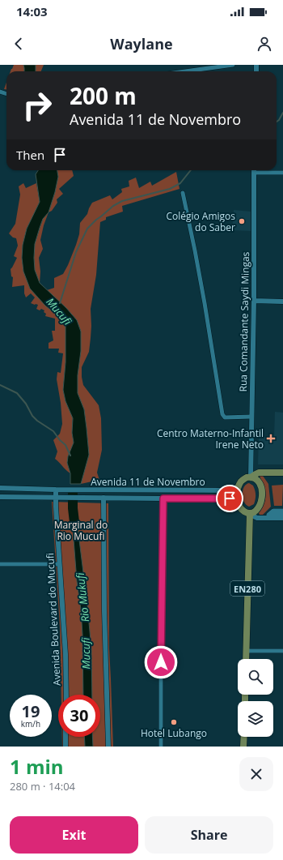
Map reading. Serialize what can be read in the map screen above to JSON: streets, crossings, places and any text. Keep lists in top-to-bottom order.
{
  "streets": {
    "main road": ["EN280"],
    "street": ["Rua Comandante Saydi Mingas", "Avenida 11 de Novembro", "Avenida Boulevard do Mucufi"]
  },
  "crossings": [
    ["Rua Comandante Saydi Mingas", "Avenida 11 de Novembro"],
    ["Rua Comandante Saydi Mingas", "EN280"],
    ["Avenida 11 de Novembro", "EN280"],
    ["Avenida 11 de Novembro", "Avenida Boulevard do Mucufi"]
  ],
  "water": ["Mucufi", "Rio Mukufi"],
  "parks": ["Marginal do Rio Mucufi"],
  "places": {
    "other": ["Colégio Amigos do Saber", "Hotel Lubango"],
    "health": ["Centro Materno-Infantil Irene Neto"]
  },
  "page": {
    "status": "14:03",
    "header": "Waylane",
    "turn": ["200 m", "Avenida 11 de Novembro"],
    "then": "Then",
    "speed": "19 km/h",
    "limit": "30",
    "heading": ["1 min", "280 m · 14:04"],
    "buttons": ["Exit", "Share"]
  }
}
